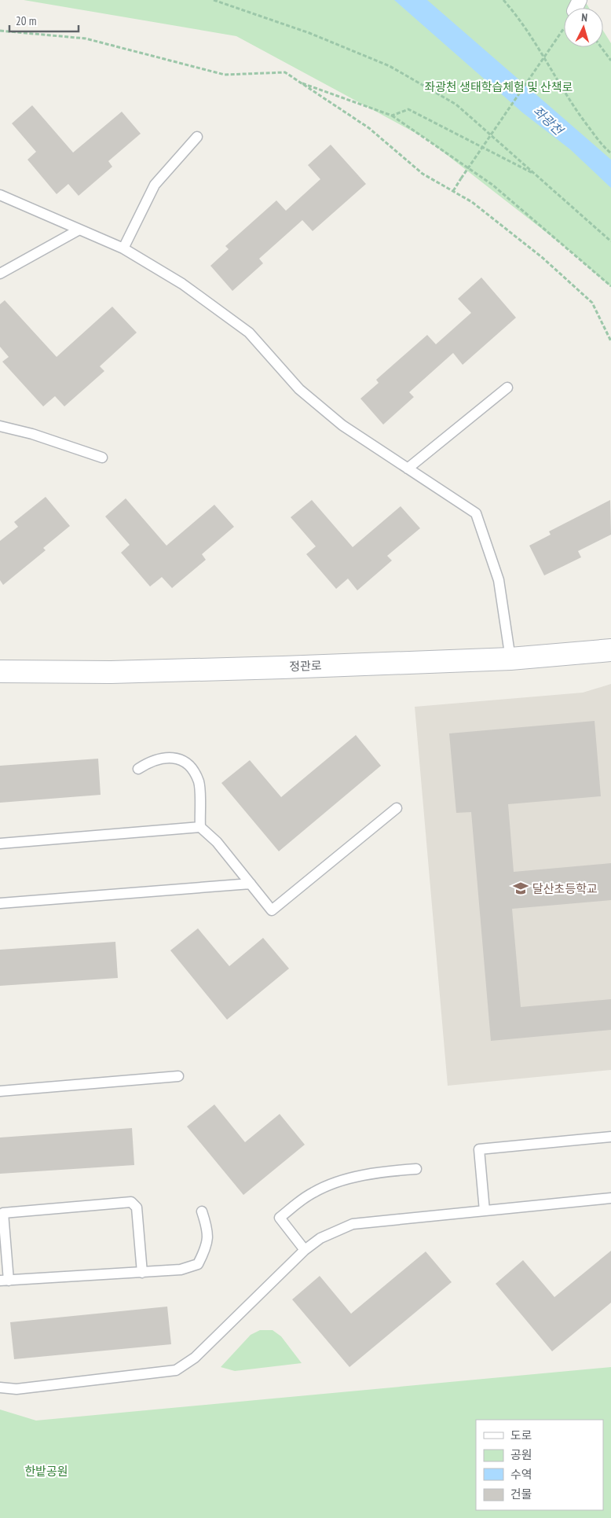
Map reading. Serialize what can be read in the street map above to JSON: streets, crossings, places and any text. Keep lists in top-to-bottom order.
{
  "streets": {
    "street": ["정관로"]
  },
  "water": ["좌광천"],
  "parks": ["좌광천 생태학습체험 및 산책로", "한밭공원"],
  "places": {
    "school or university": ["달산초등학교"]
  },
  "legend": [
    "도로",
    "공원",
    "수역",
    "건물"
  ],
  "scale_bar": "20 m",
  "north": "top"
}
